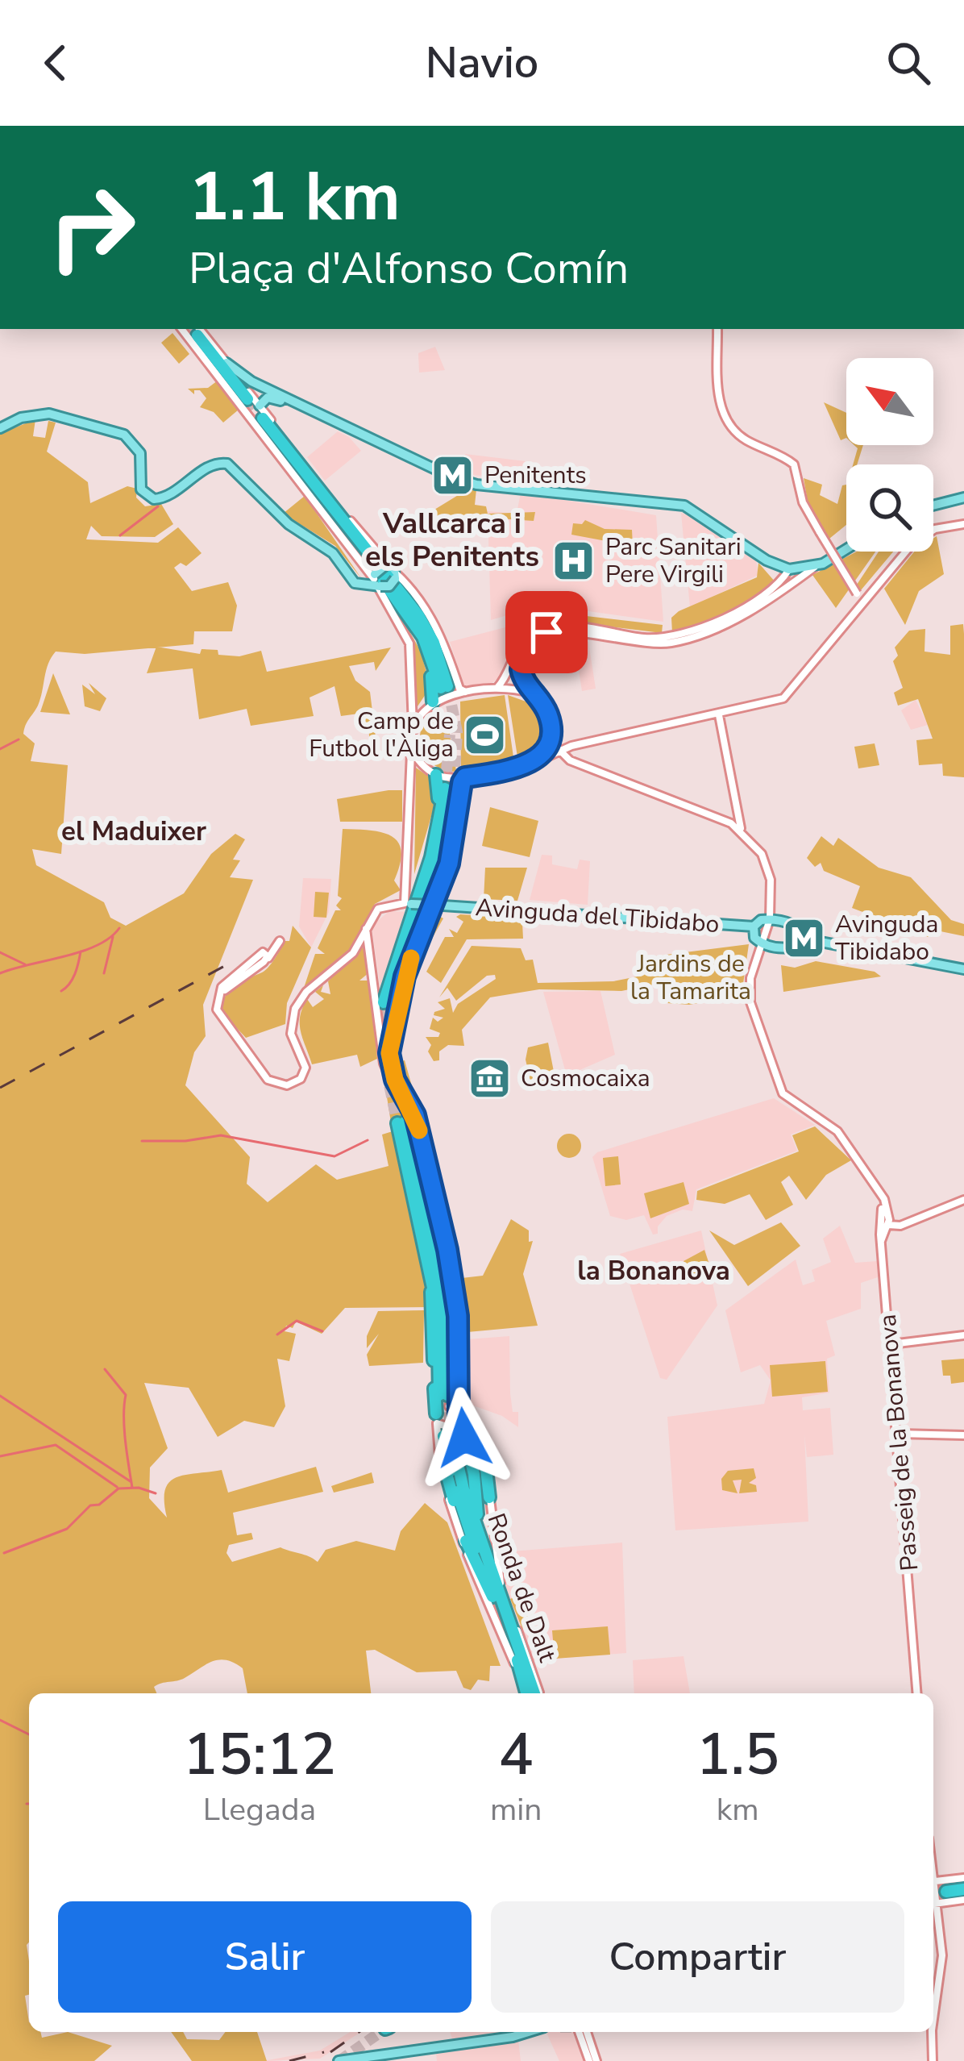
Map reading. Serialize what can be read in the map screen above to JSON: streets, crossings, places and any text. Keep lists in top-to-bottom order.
{
  "streets": {
    "highway": ["Ronda de Dalt"],
    "main road": ["Avinguda del Tibidabo"],
    "street": ["Passeig de la Bonanova"]
  },
  "districts": ["Vallcarca i els Penitents", "el Maduixer", "la Bonanova"],
  "parks": ["Jardins de la Tamarita"],
  "places": {
    "metro station": ["Penitents", "Avinguda Tibidabo"],
    "hospital": ["Parc Sanitari Pere Virgili"],
    "sports": ["Camp de Futbol l'Àliga"],
    "museum": ["Cosmocaixa"]
  },
  "north": "top left",
  "page": {
    "header": "Navio",
    "turn": ["1.1 km", "Plaça d'Alfonso Comín"],
    "eta": [
      "15:12",
      "Llegada",
      "4",
      "min",
      "1.5",
      "km"
    ],
    "buttons": ["Salir", "Compartir"]
  }
}
